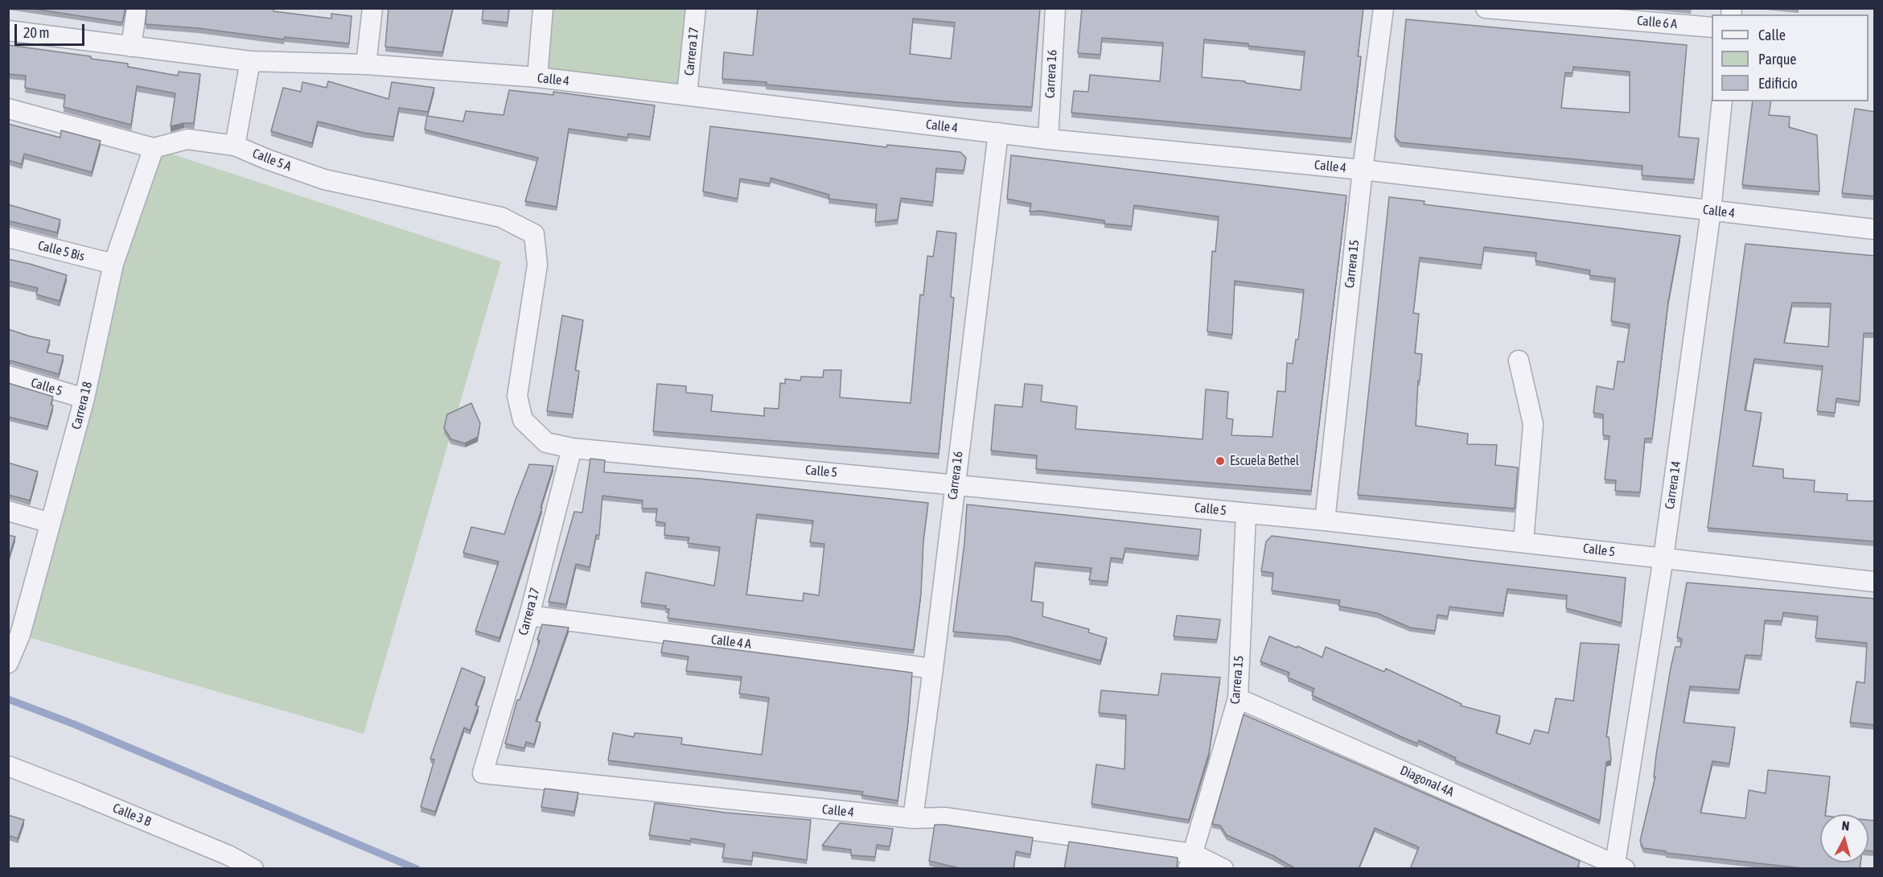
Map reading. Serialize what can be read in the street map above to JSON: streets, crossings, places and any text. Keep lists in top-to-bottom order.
{
  "streets": {
    "street": [
      "Calle 6 A",
      "Carrera 17",
      "Carrera 16",
      "Calle 4",
      "Calle 5 A",
      "Calle 5 Bis",
      "Carrera 15",
      "Calle 5",
      "Carrera 18",
      "Carrera 14",
      "Calle 4 A",
      "Diagonal 4A",
      "Calle 3 B"
    ]
  },
  "crossings": [
    ["Carrera 17", "Calle 4"],
    ["Carrera 17", "Calle 5"],
    ["Carrera 17", "Calle 4 A"],
    ["Carrera 16", "Calle 4"],
    ["Carrera 16", "Calle 5"],
    ["Carrera 16", "Calle 4 A"],
    ["Calle 4", "Carrera 15"],
    ["Calle 4", "Carrera 14"],
    ["Calle 5 A", "Calle 5"],
    ["Calle 5 A", "Carrera 18"],
    ["Calle 5 Bis", "Carrera 18"],
    ["Carrera 15", "Calle 5"],
    ["Carrera 15", "Diagonal 4A"],
    ["Calle 5", "Carrera 18"],
    ["Calle 5", "Carrera 14"],
    ["Carrera 14", "Diagonal 4A"]
  ],
  "places": ["Escuela Bethel"],
  "legend": ["Calle", "Parque", "Edificio"],
  "scale_bar": "20 m",
  "north": "top"
}
